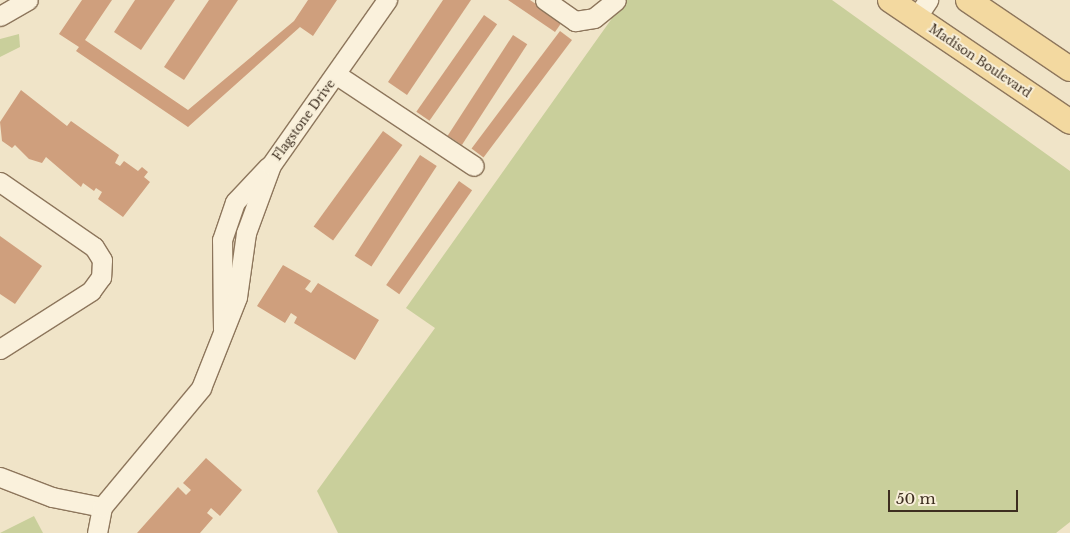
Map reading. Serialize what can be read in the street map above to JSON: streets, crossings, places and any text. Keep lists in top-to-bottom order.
{
  "streets": {
    "main road": ["Madison Boulevard"],
    "street": ["Flagstone Drive"]
  },
  "scale_bar": "50 m"
}
